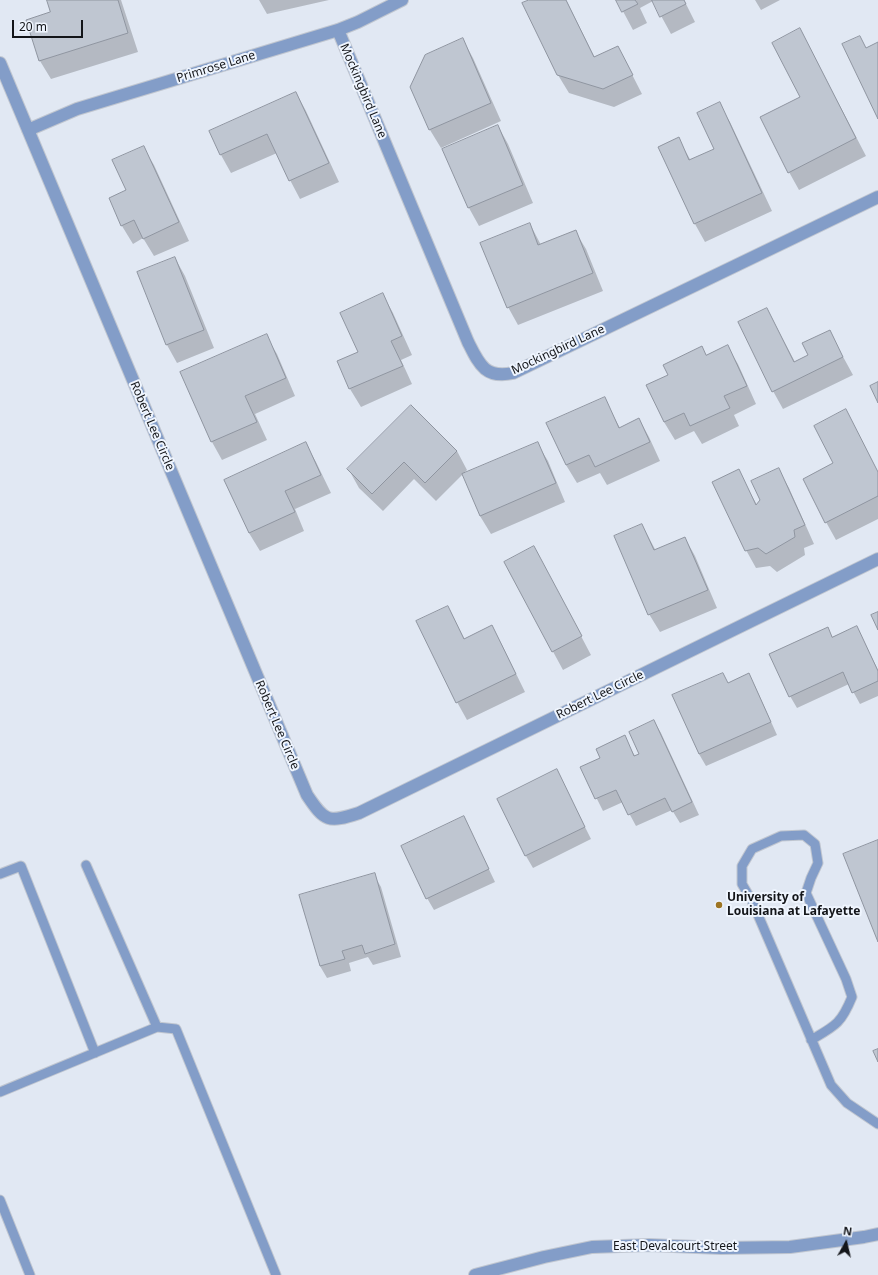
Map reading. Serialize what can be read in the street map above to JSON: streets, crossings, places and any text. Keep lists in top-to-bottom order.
{
  "streets": {
    "street": [
      "Primrose Lane",
      "Mockingbird Lane",
      "Robert Lee Circle",
      "East Devalcourt Street"
    ]
  },
  "crossings": [
    ["Primrose Lane", "Mockingbird Lane"],
    ["Primrose Lane", "Robert Lee Circle"]
  ],
  "places": ["University of Louisiana at Lafayette"],
  "scale_bar": "20 m",
  "north": "top"
}
